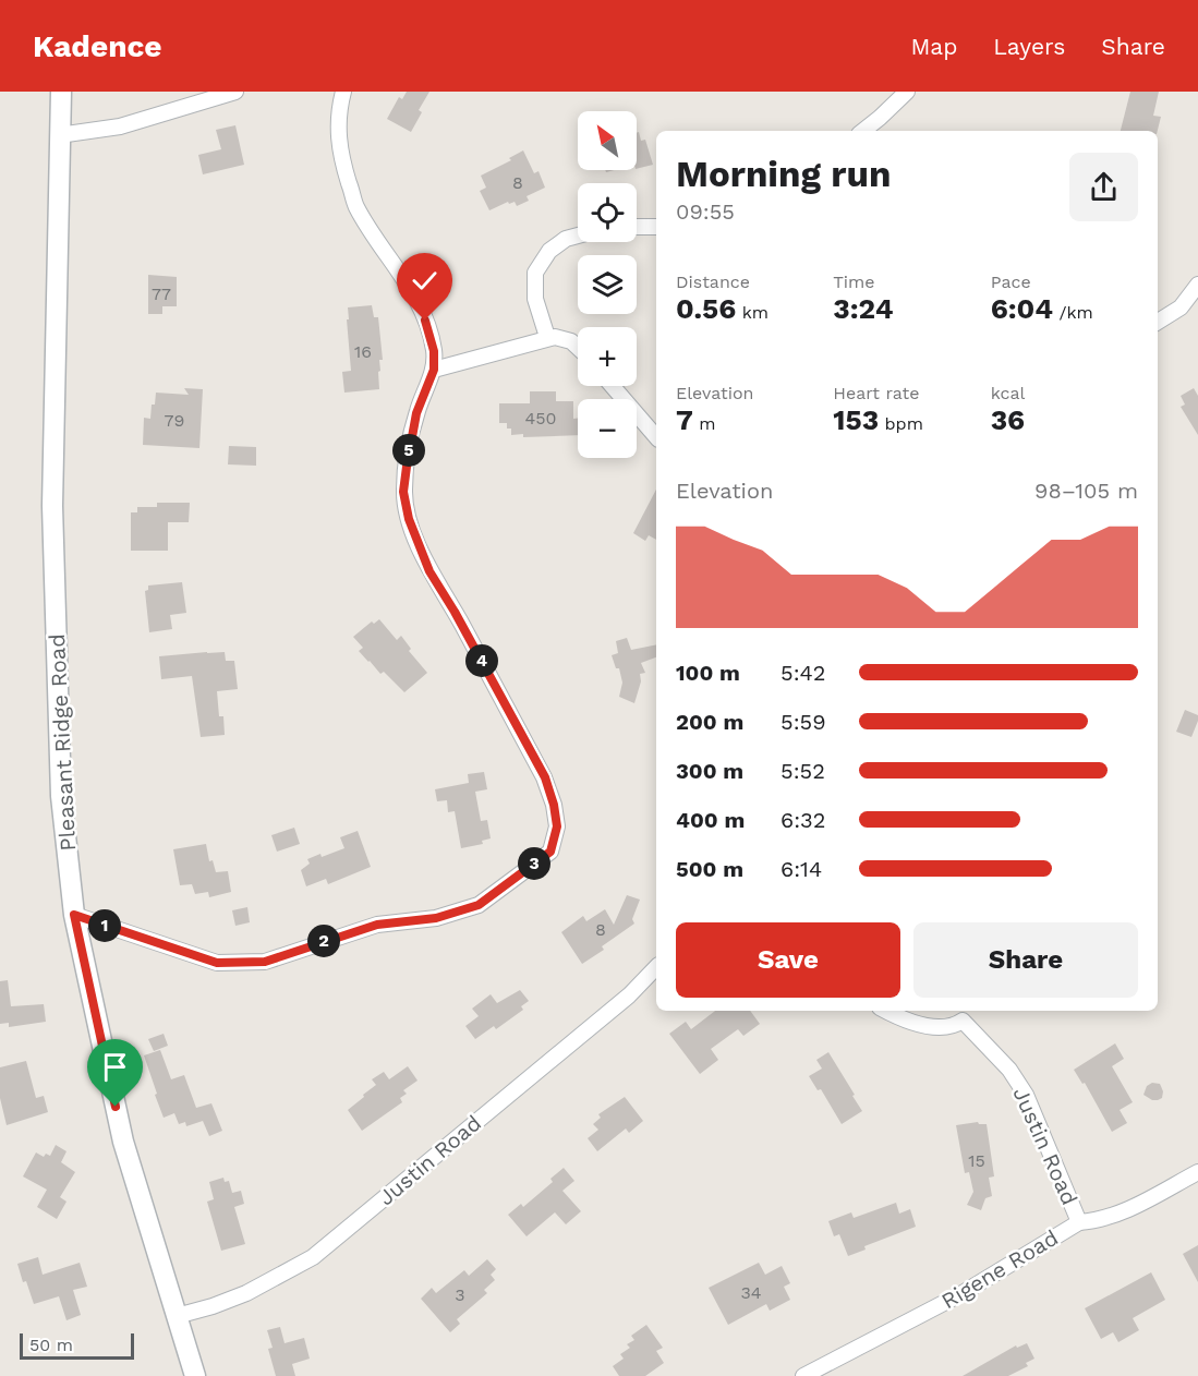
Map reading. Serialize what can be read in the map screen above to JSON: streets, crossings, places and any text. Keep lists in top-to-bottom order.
{
  "streets": {
    "street": ["Pleasant Ridge Road", "Justin Road", "Rigene Road"]
  },
  "crossings": [
    ["Pleasant Ridge Road", "Justin Road"],
    ["Justin Road", "Rigene Road"]
  ],
  "house_numbers": [
    "8",
    "77",
    "16",
    "450",
    "79",
    "8",
    "15",
    "34",
    "3"
  ],
  "scale_bar": "50 m",
  "north": "top left",
  "page": {
    "header": "Kadence",
    "nav": ["Map", "Layers", "Share"],
    "map_buttons": ["+", "−"],
    "heading": ["Morning run", "09:55"],
    "stats": [
      ["Distance", "0.56 km"],
      ["Time", "3:24"],
      ["Pace", "6:04 /km"],
      ["Elevation", "7 m"],
      ["Heart rate", "153 bpm"],
      ["kcal", "36"]
    ],
    "pins": [
      "5",
      "4",
      "3",
      "1",
      "2"
    ],
    "chart": ["Elevation", "98–105 m"],
    "list": [
      {
        "name": "100 m",
        "note": "5:42"
      },
      {
        "name": "200 m",
        "note": "5:59"
      },
      {
        "name": "300 m",
        "note": "5:52"
      },
      {
        "name": "400 m",
        "note": "6:32"
      },
      {
        "name": "500 m",
        "note": "6:14"
      }
    ],
    "buttons": ["Save", "Share"],
    "scale": "50 m"
  }
}
